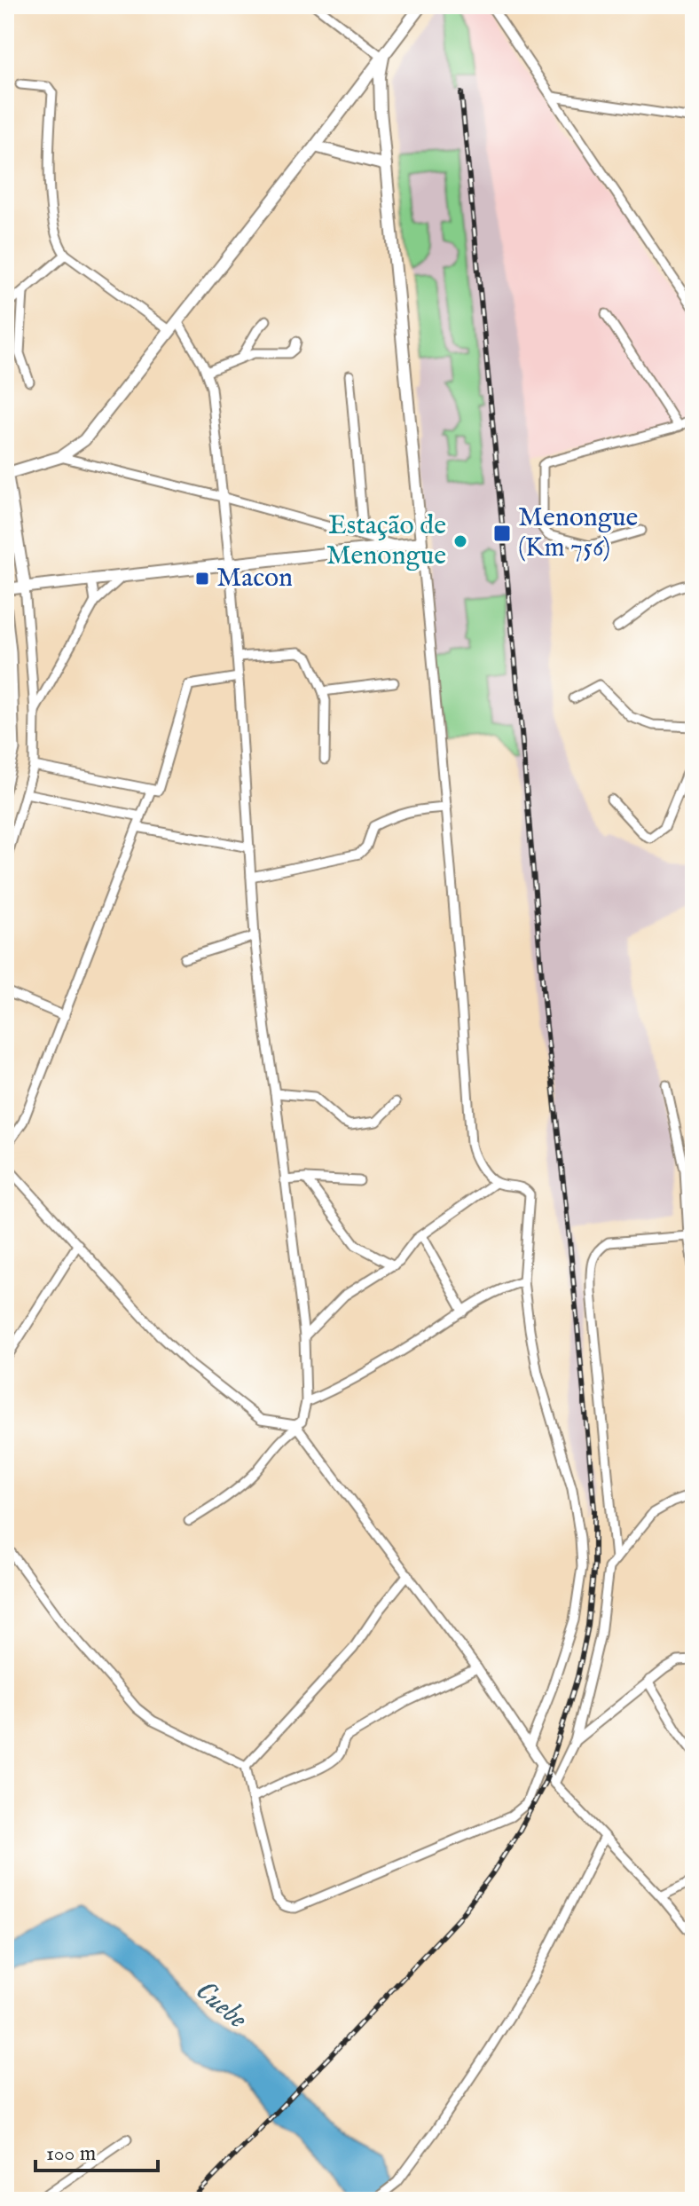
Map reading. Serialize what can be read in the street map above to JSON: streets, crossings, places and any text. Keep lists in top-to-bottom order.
{
  "water": ["Cuebe"],
  "places": {
    "transit": ["Menongue (Km 756)", "Macon"],
    "other": ["Estação de Menongue"]
  },
  "scale_bar": "100 m"
}
